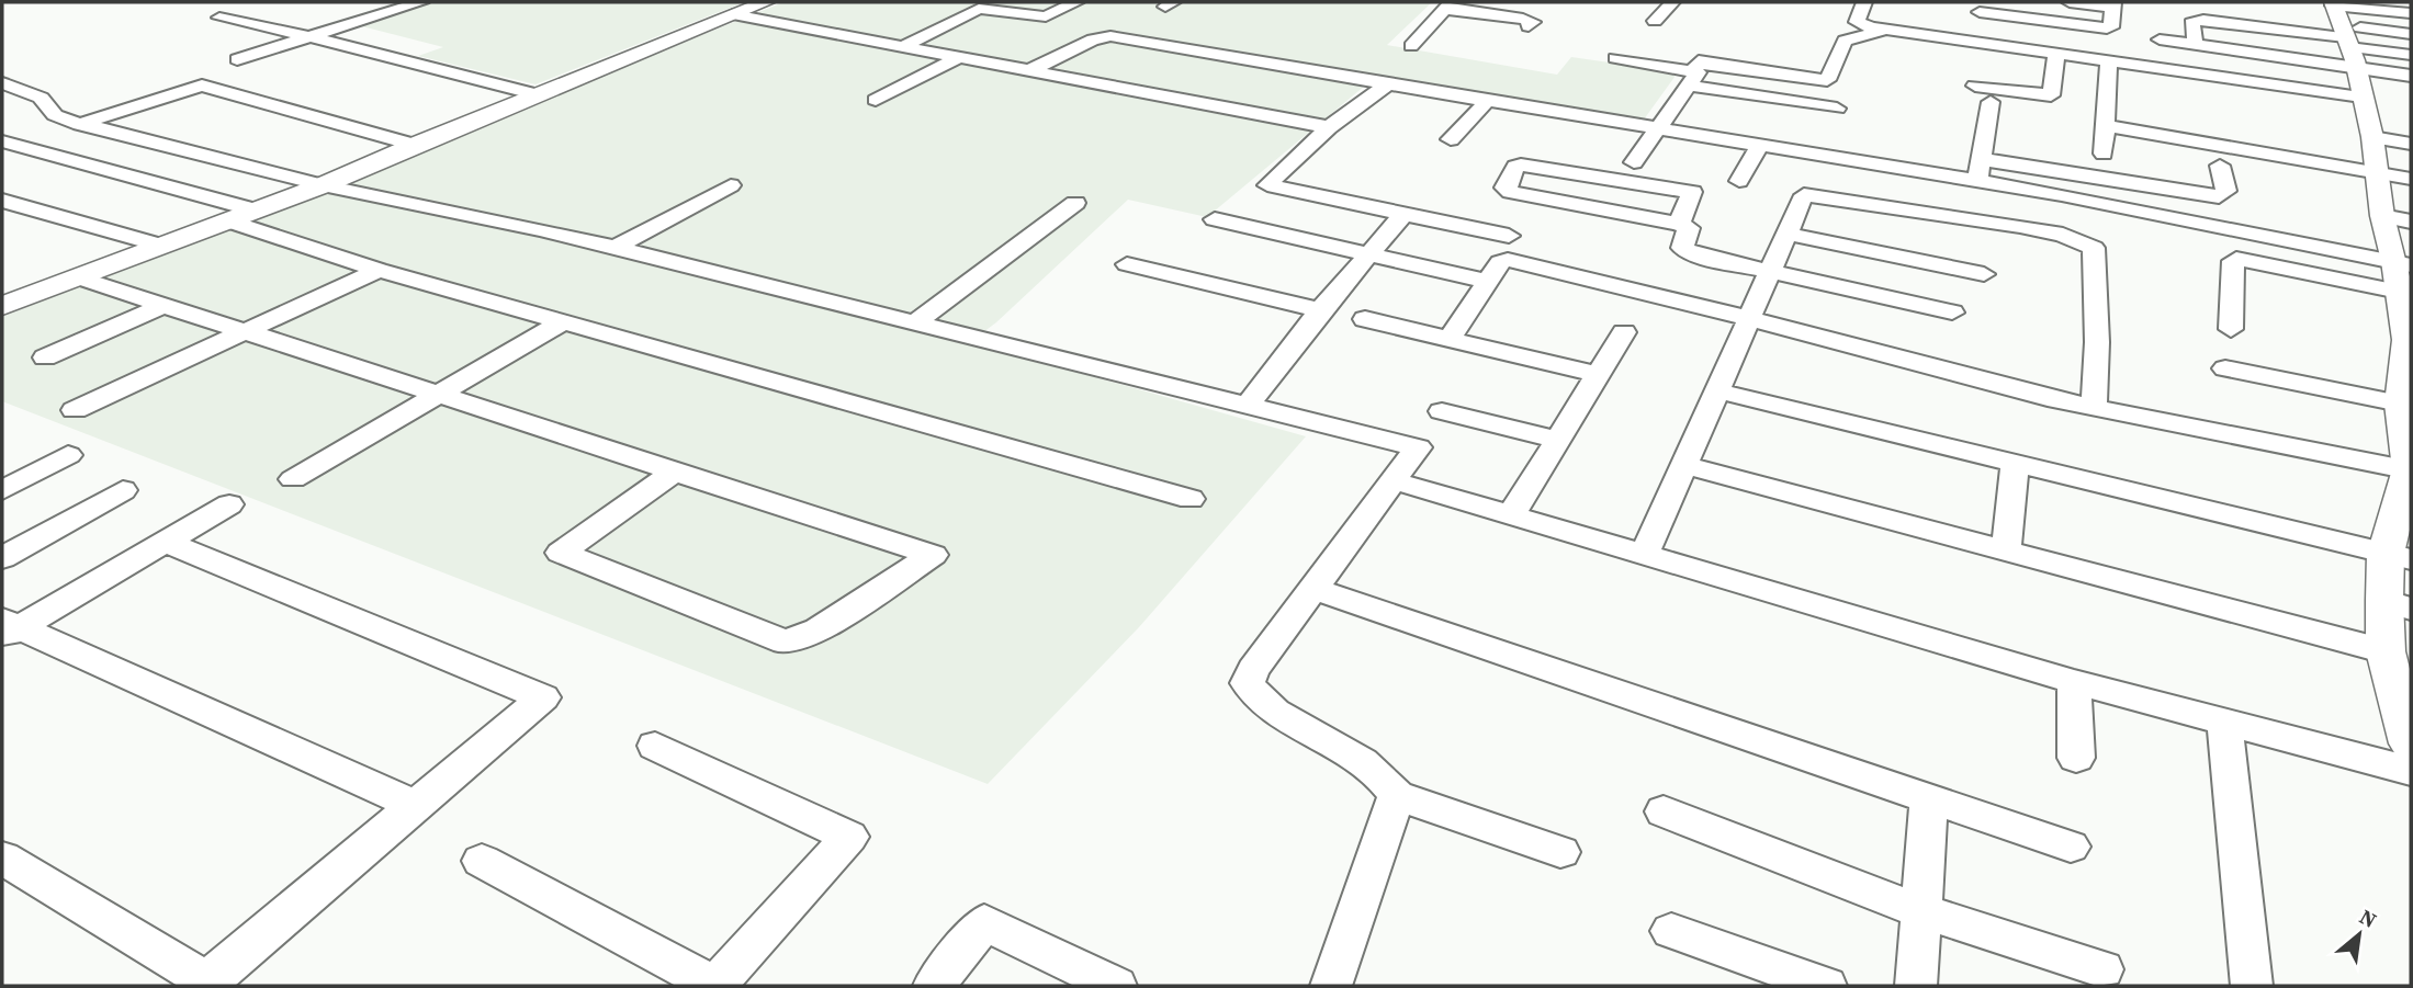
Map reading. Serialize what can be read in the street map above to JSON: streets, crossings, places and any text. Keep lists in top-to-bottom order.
{
  "north": "top right"
}
